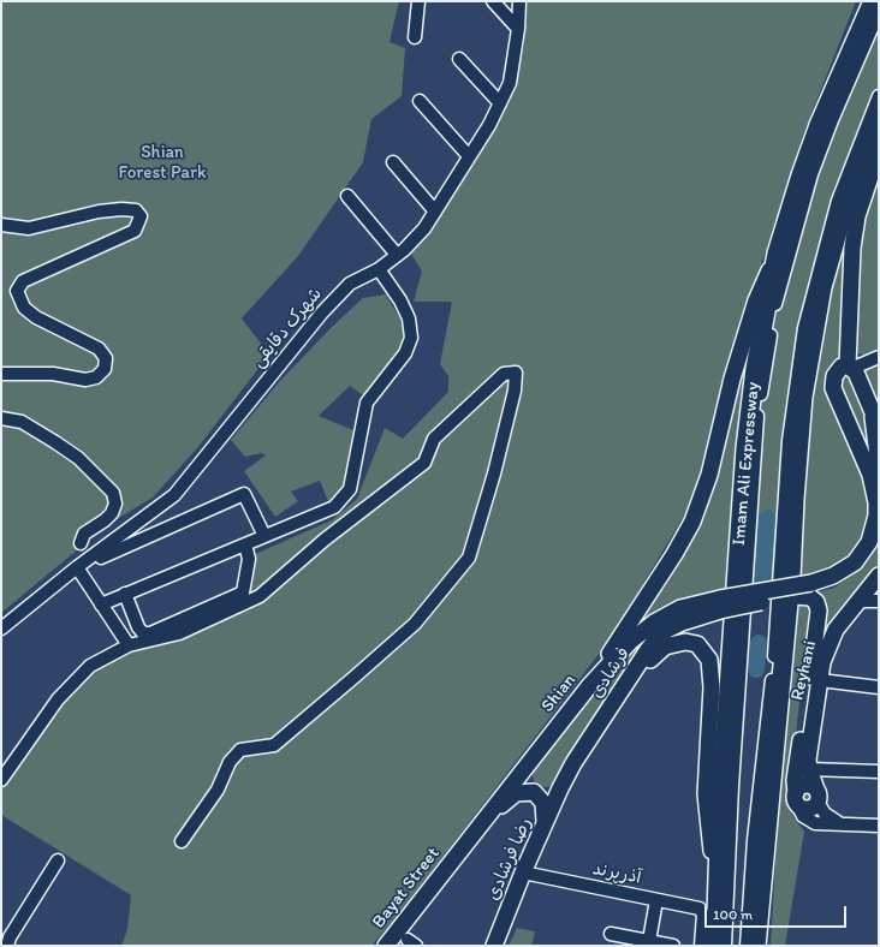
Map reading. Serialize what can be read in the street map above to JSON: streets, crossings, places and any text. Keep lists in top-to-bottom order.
{
  "streets": {
    "highway": ["Imam Ali Expressway"],
    "main road": [
      "Reyhani",
      "فرشادی",
      "Shian",
      "رضا فرشادی",
      "Bayat Street"
    ],
    "street": ["شهرک دقایقی", "آذرپرند"]
  },
  "crossings": [
    ["Imam Ali Expressway", "آذرپرند"],
    ["فرشادی", "Shian"],
    ["فرشادی", "رضا فرشادی"],
    ["Shian", "Bayat Street"],
    ["رضا فرشادی", "آذرپرند"]
  ],
  "parks": ["Shian Forest Park"],
  "scale_bar": "100 m"
}
